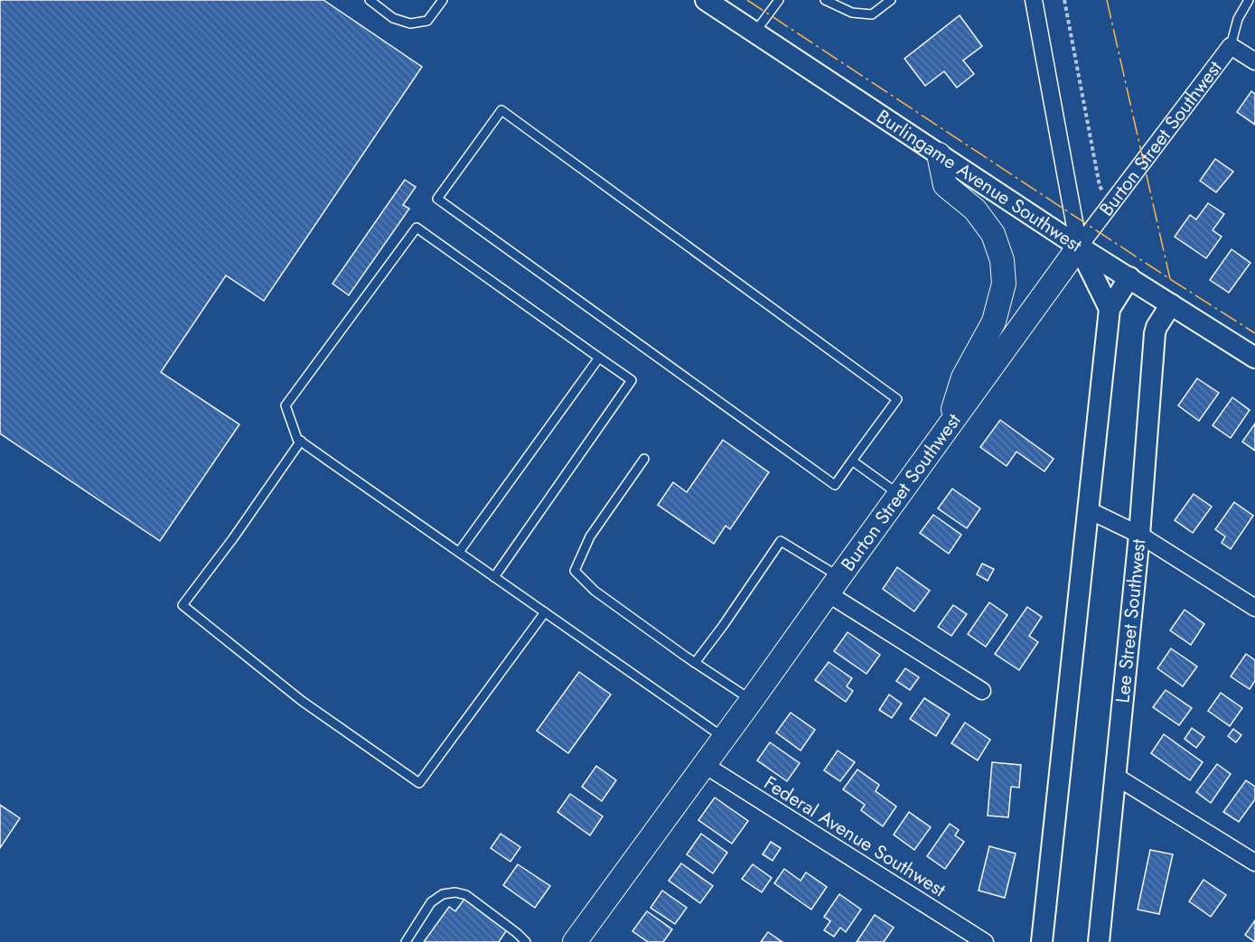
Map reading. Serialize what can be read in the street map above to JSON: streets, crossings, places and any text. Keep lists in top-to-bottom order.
{
  "streets": {
    "main road": ["Burton Street Southwest"],
    "street": ["Burlingame Avenue Southwest", "Lee Street Southwest", "Federal Avenue Southwest"]
  },
  "crossings": [
    ["Burton Street Southwest", "Burlingame Avenue Southwest"],
    ["Burton Street Southwest", "Federal Avenue Southwest"],
    ["Burlingame Avenue Southwest", "Lee Street Southwest"]
  ]
}
